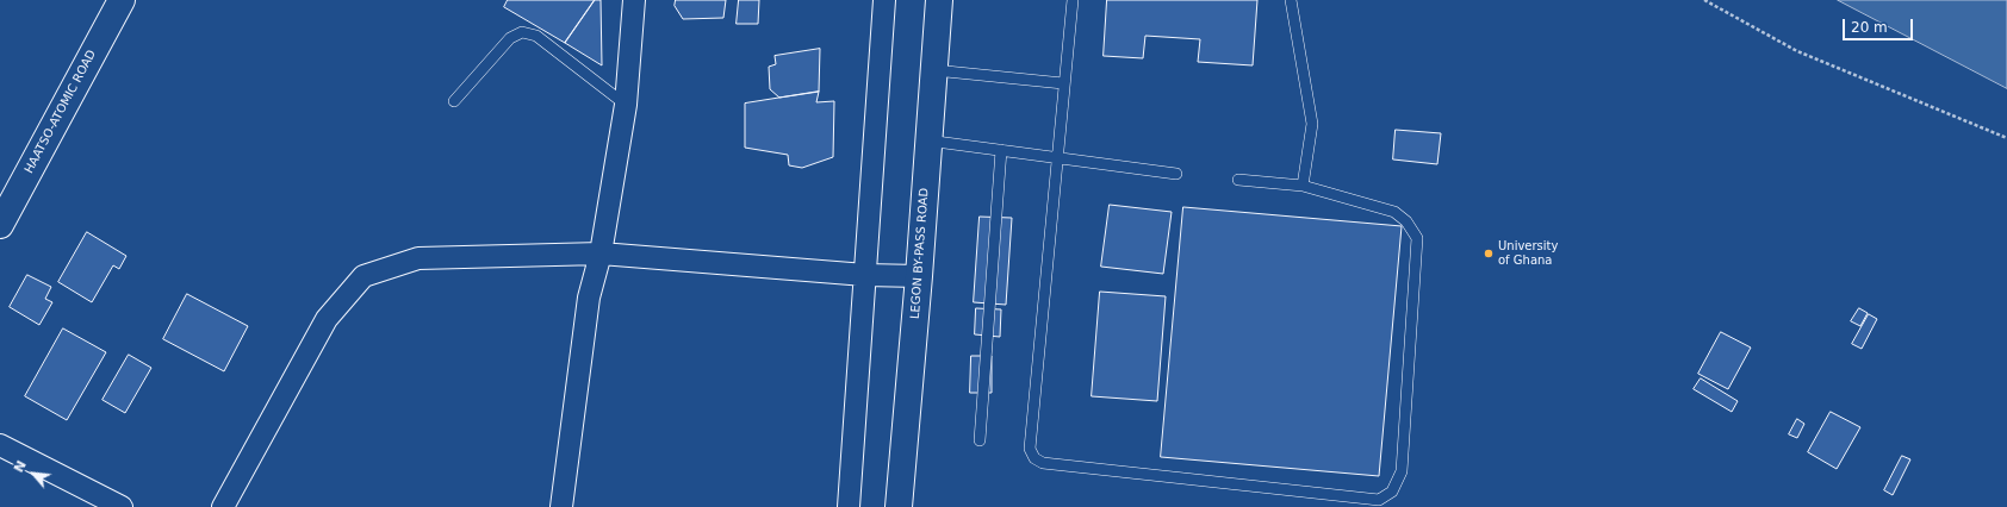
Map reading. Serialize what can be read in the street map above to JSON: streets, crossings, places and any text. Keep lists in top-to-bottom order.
{
  "streets": {
    "street": ["HAATSO-ATOMIC ROAD", "LEGON BY-PASS ROAD"]
  },
  "places": ["University of Ghana"],
  "scale_bar": "20 m",
  "north": "top left"
}
